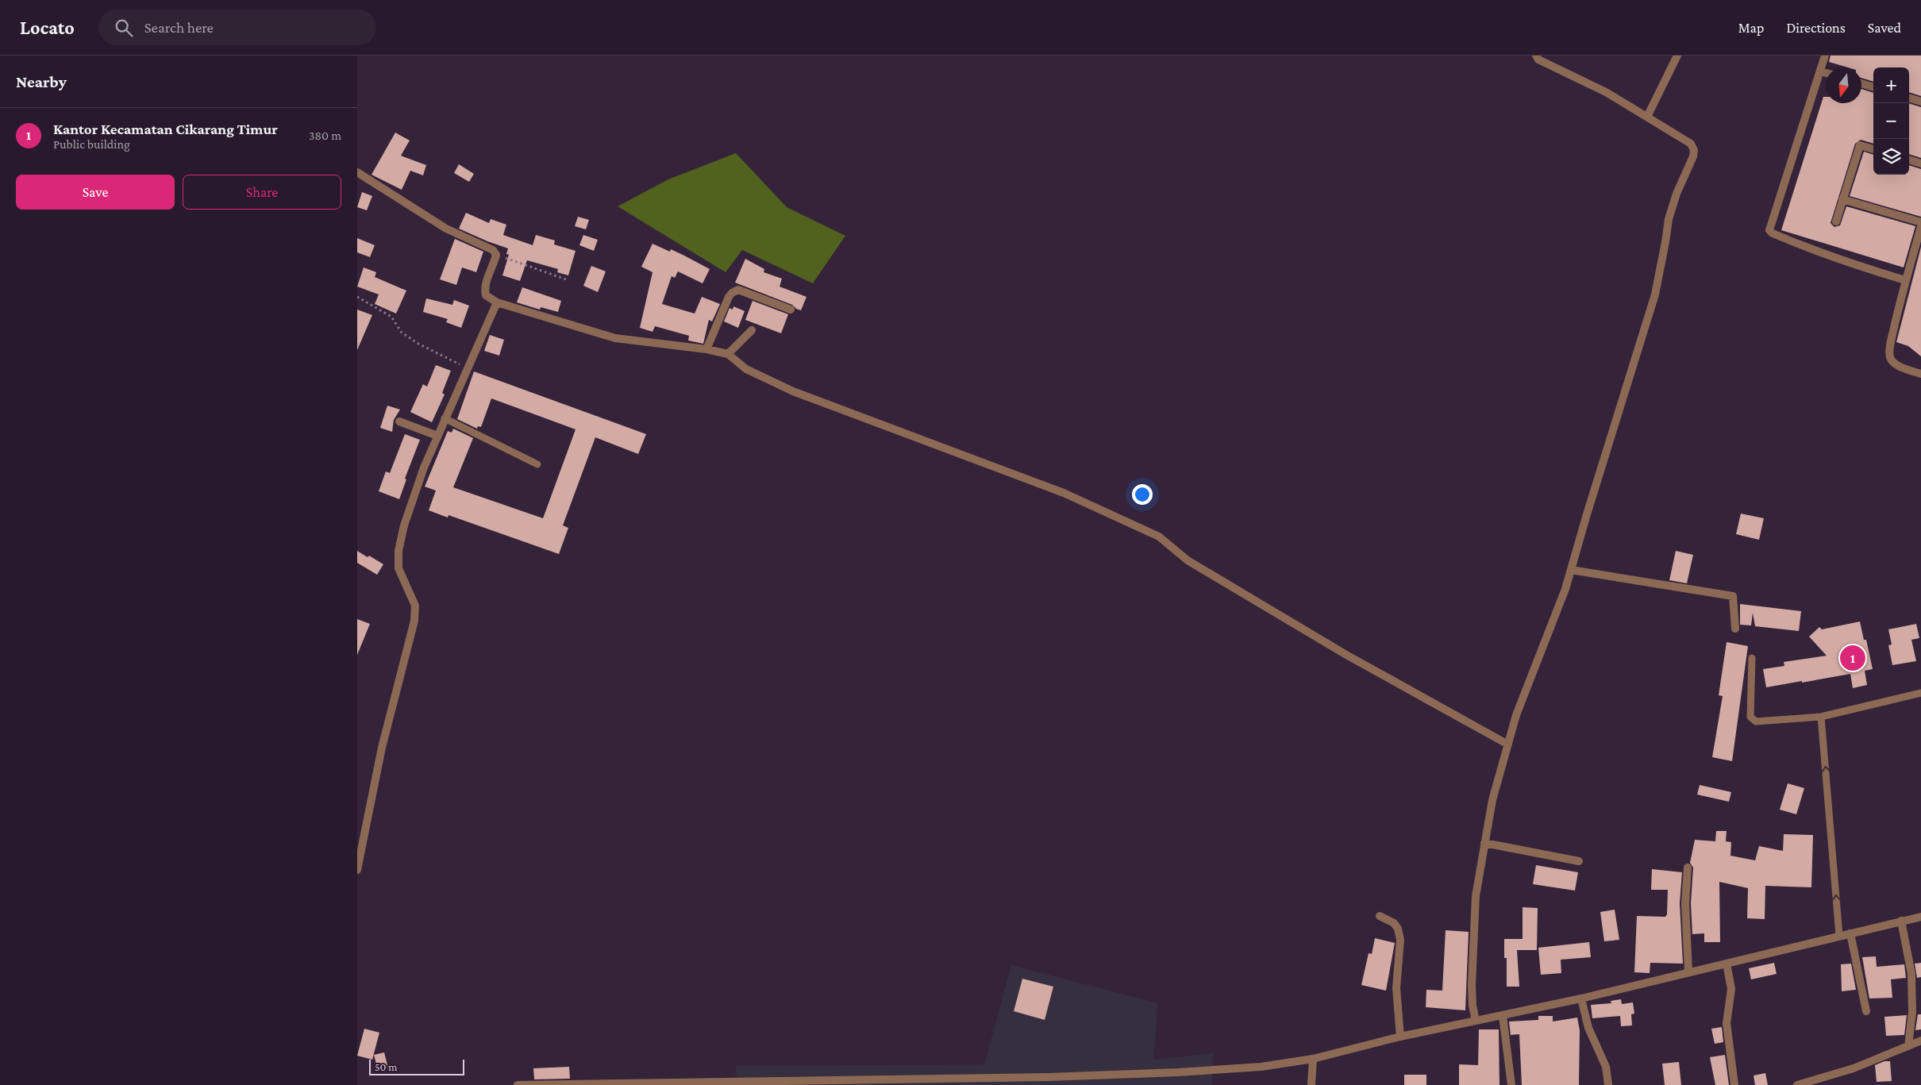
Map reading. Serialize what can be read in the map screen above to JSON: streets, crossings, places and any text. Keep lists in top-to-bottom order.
{
  "scale_bar": "50 m",
  "north": "bottom",
  "page": {
    "header": "Locato",
    "search": "Search here",
    "nav": ["Map", "Directions", "Saved"],
    "heading": "Nearby",
    "map_buttons": ["+", "−"],
    "list": [
      {
        "mark": "1",
        "name": "Kantor Kecamatan Cikarang Timur",
        "note": "Public building",
        "value": "380 m"
      }
    ],
    "buttons": ["Save", "Share"],
    "pins": "1",
    "scale": "50 m"
  }
}
